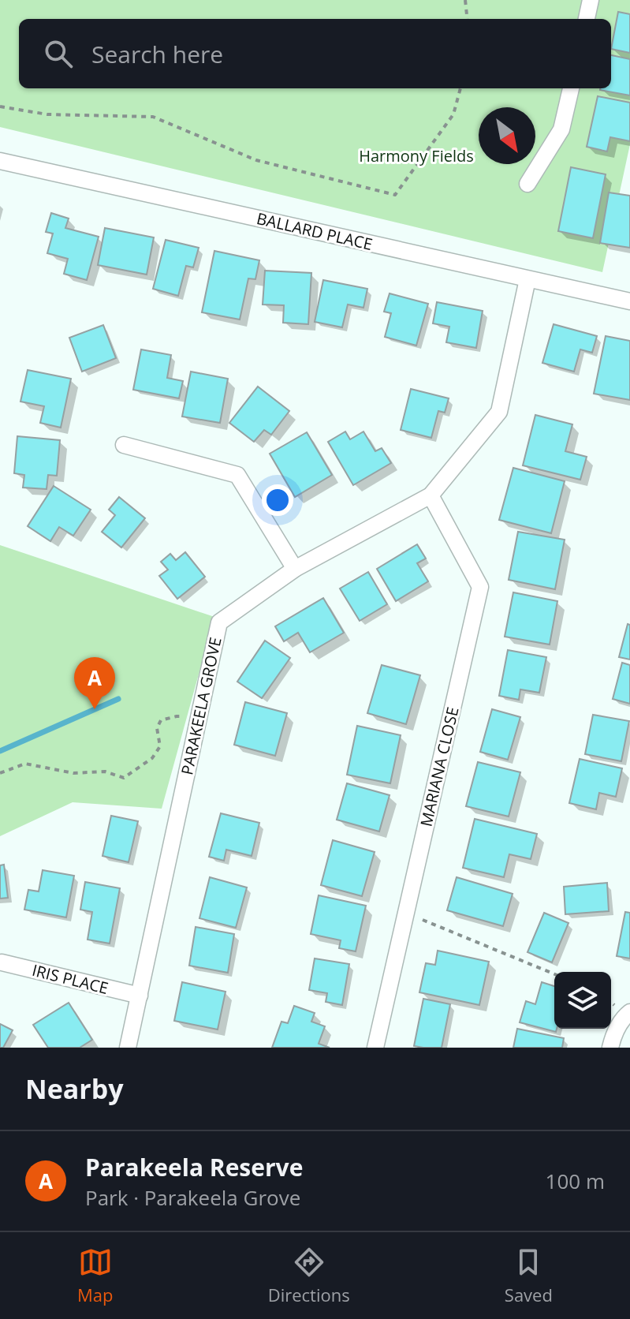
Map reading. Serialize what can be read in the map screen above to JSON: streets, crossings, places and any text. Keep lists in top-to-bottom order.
{
  "streets": {
    "street": [
      "BALLARD PLACE",
      "PARAKEELA GROVE",
      "MARIANA CLOSE",
      "IRIS PLACE"
    ]
  },
  "crossings": [
    ["BALLARD PLACE", "PARAKEELA GROVE"],
    ["PARAKEELA GROVE", "MARIANA CLOSE"],
    ["PARAKEELA GROVE", "IRIS PLACE"]
  ],
  "parks": ["Harmony Fields"],
  "north": "bottom right",
  "page": {
    "search": "Search here",
    "pins": "A",
    "heading": "Nearby",
    "list": [
      {
        "mark": "A",
        "name": "Parakeela Reserve",
        "note": "Park · Parakeela Grove",
        "value": "100 m"
      }
    ],
    "nav": ["Map", "Directions", "Saved"]
  }
}
